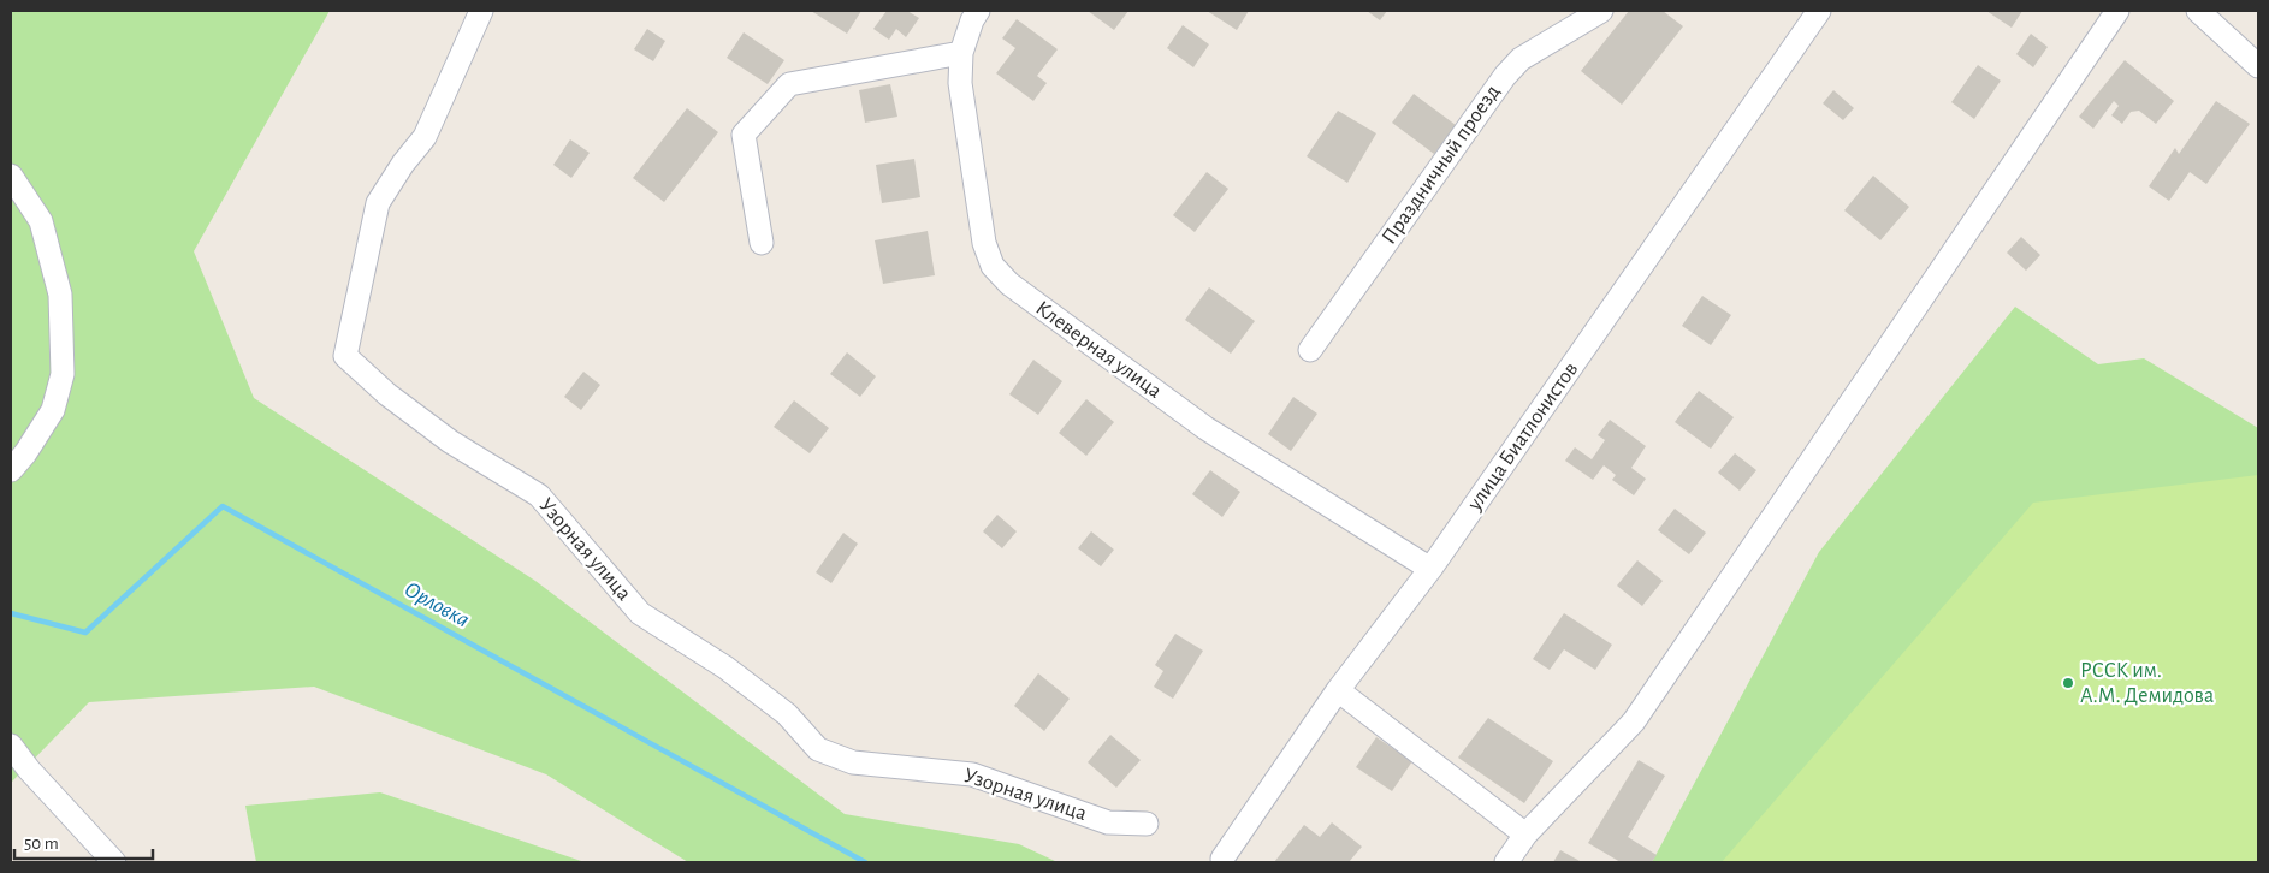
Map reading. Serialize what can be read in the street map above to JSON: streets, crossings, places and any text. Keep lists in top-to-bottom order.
{
  "streets": {
    "street": [
      "Праздничный проезд",
      "Клеверная улица",
      "улица Биатлонистов",
      "Узорная улица"
    ]
  },
  "crossings": [
    ["Клеверная улица", "улица Биатлонистов"]
  ],
  "water": ["Орловка"],
  "places": ["РССК им. А.М. Демидова"],
  "scale_bar": "50 m"
}
